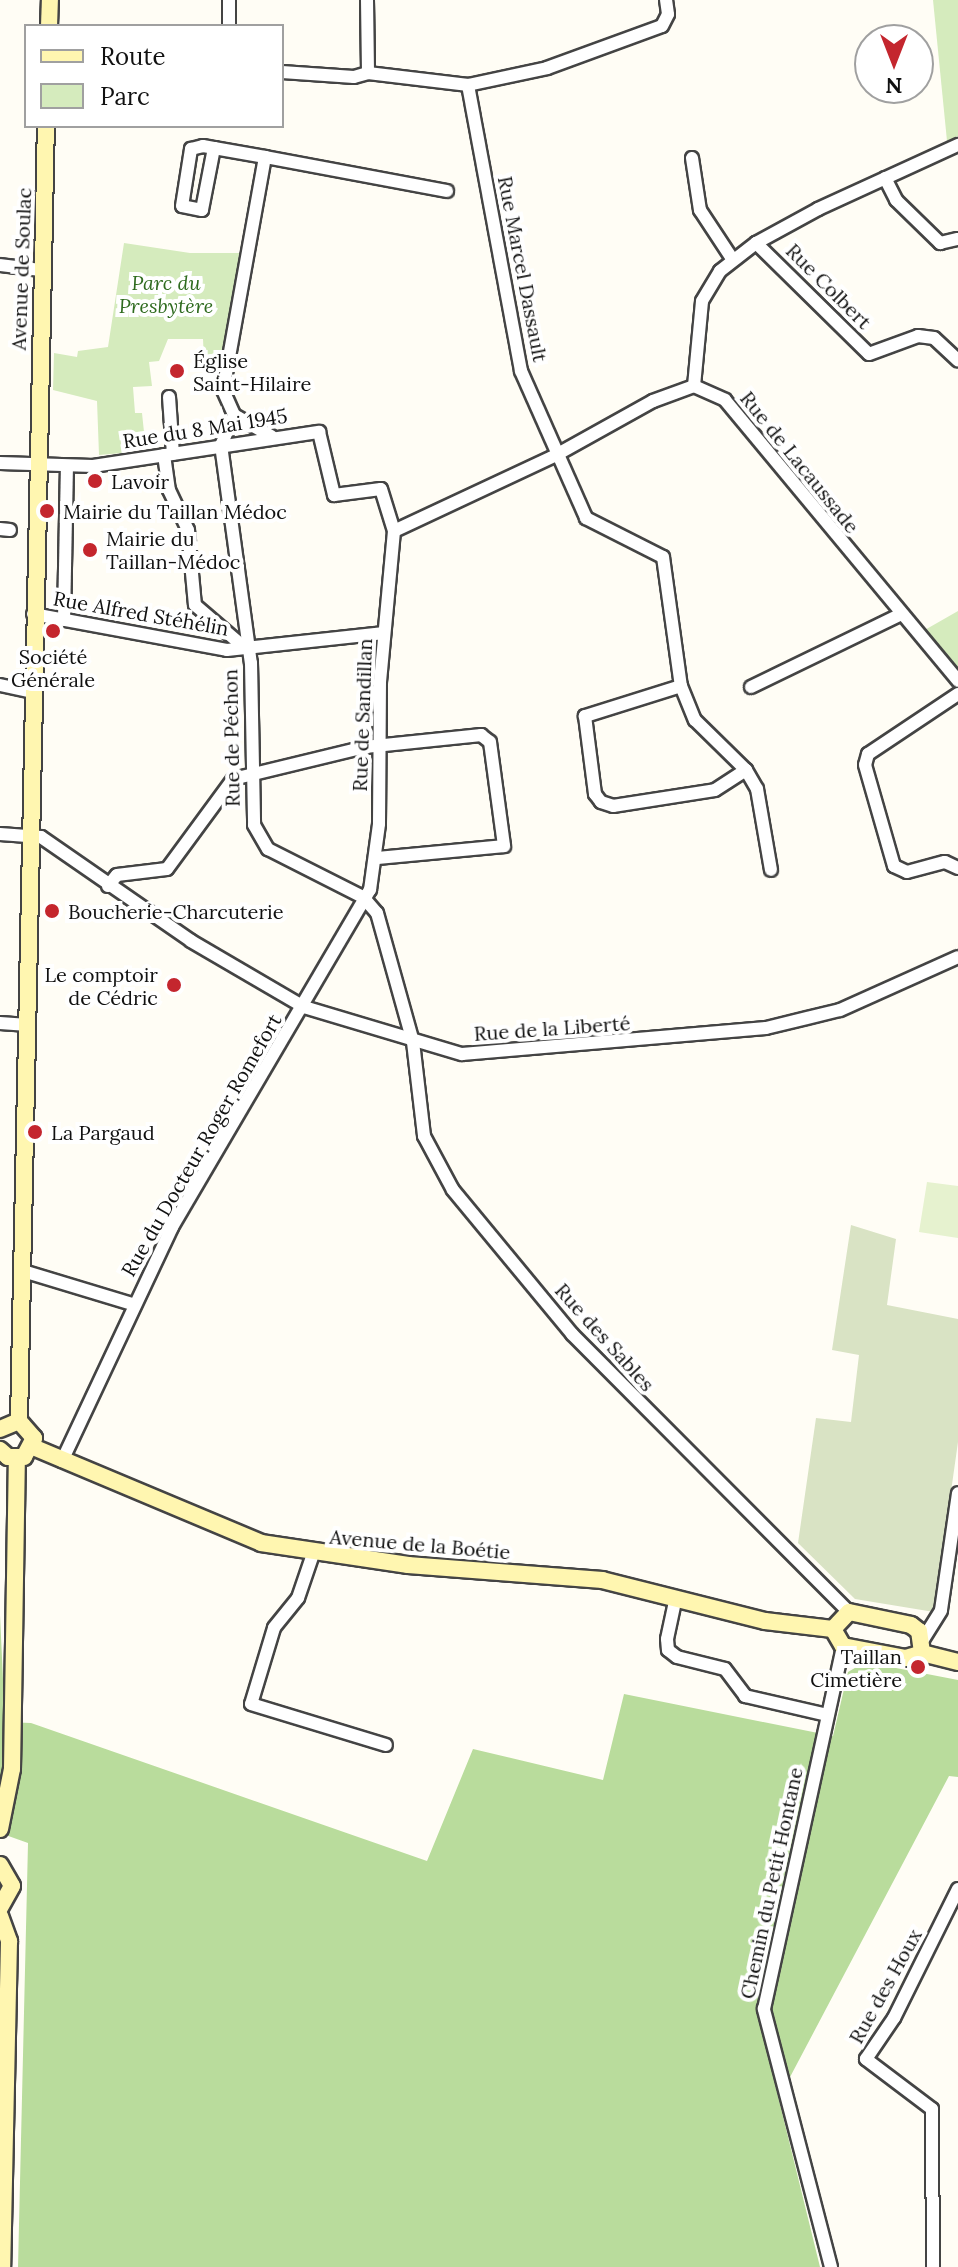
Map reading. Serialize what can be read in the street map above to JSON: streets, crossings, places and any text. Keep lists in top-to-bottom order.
{
  "streets": {
    "main road": ["Avenue de Soulac", "Avenue de la Boétie"],
    "street": [
      "Rue Marcel Dassault",
      "Rue Colbert",
      "Rue du 8 Mai 1945",
      "Rue de Lacaussade",
      "Rue Alfred Stéhélin",
      "Rue de Sandillan",
      "Rue de Péchon",
      "Rue de la Liberté",
      "Rue du Docteur Roger Romefort",
      "Rue des Sables",
      "Chemin du Petit Hontane",
      "Rue des Houx"
    ]
  },
  "crossings": [
    ["Avenue de Soulac", "Rue du 8 Mai 1945"],
    ["Avenue de Soulac", "Rue Alfred Stéhélin"],
    ["Avenue de Soulac", "Rue de la Liberté"],
    ["Rue du 8 Mai 1945", "Rue de Sandillan"],
    ["Rue du 8 Mai 1945", "Rue de Péchon"],
    ["Rue Alfred Stéhélin", "Rue de Sandillan"],
    ["Rue Alfred Stéhélin", "Rue de Péchon"],
    ["Rue de Sandillan", "Rue de Péchon"],
    ["Rue de Sandillan", "Rue du Docteur Roger Romefort"],
    ["Rue de Péchon", "Rue du Docteur Roger Romefort"],
    ["Rue de la Liberté", "Rue du Docteur Roger Romefort"],
    ["Rue de la Liberté", "Rue des Sables"],
    ["Rue du Docteur Roger Romefort", "Avenue de la Boétie"]
  ],
  "parks": ["Parc du Presbytère"],
  "places": [
    "Église Saint-Hilaire",
    "Lavoir",
    "Mairie du Taillan Médoc",
    "Mairie du Taillan-Médoc",
    "Société Générale",
    "Boucherie-Charcuterie",
    "Le comptoir de Cédric",
    "La Pargaud",
    "Taillan Cimetière"
  ],
  "legend": ["Route", "Parc"],
  "north": "bottom"
}
